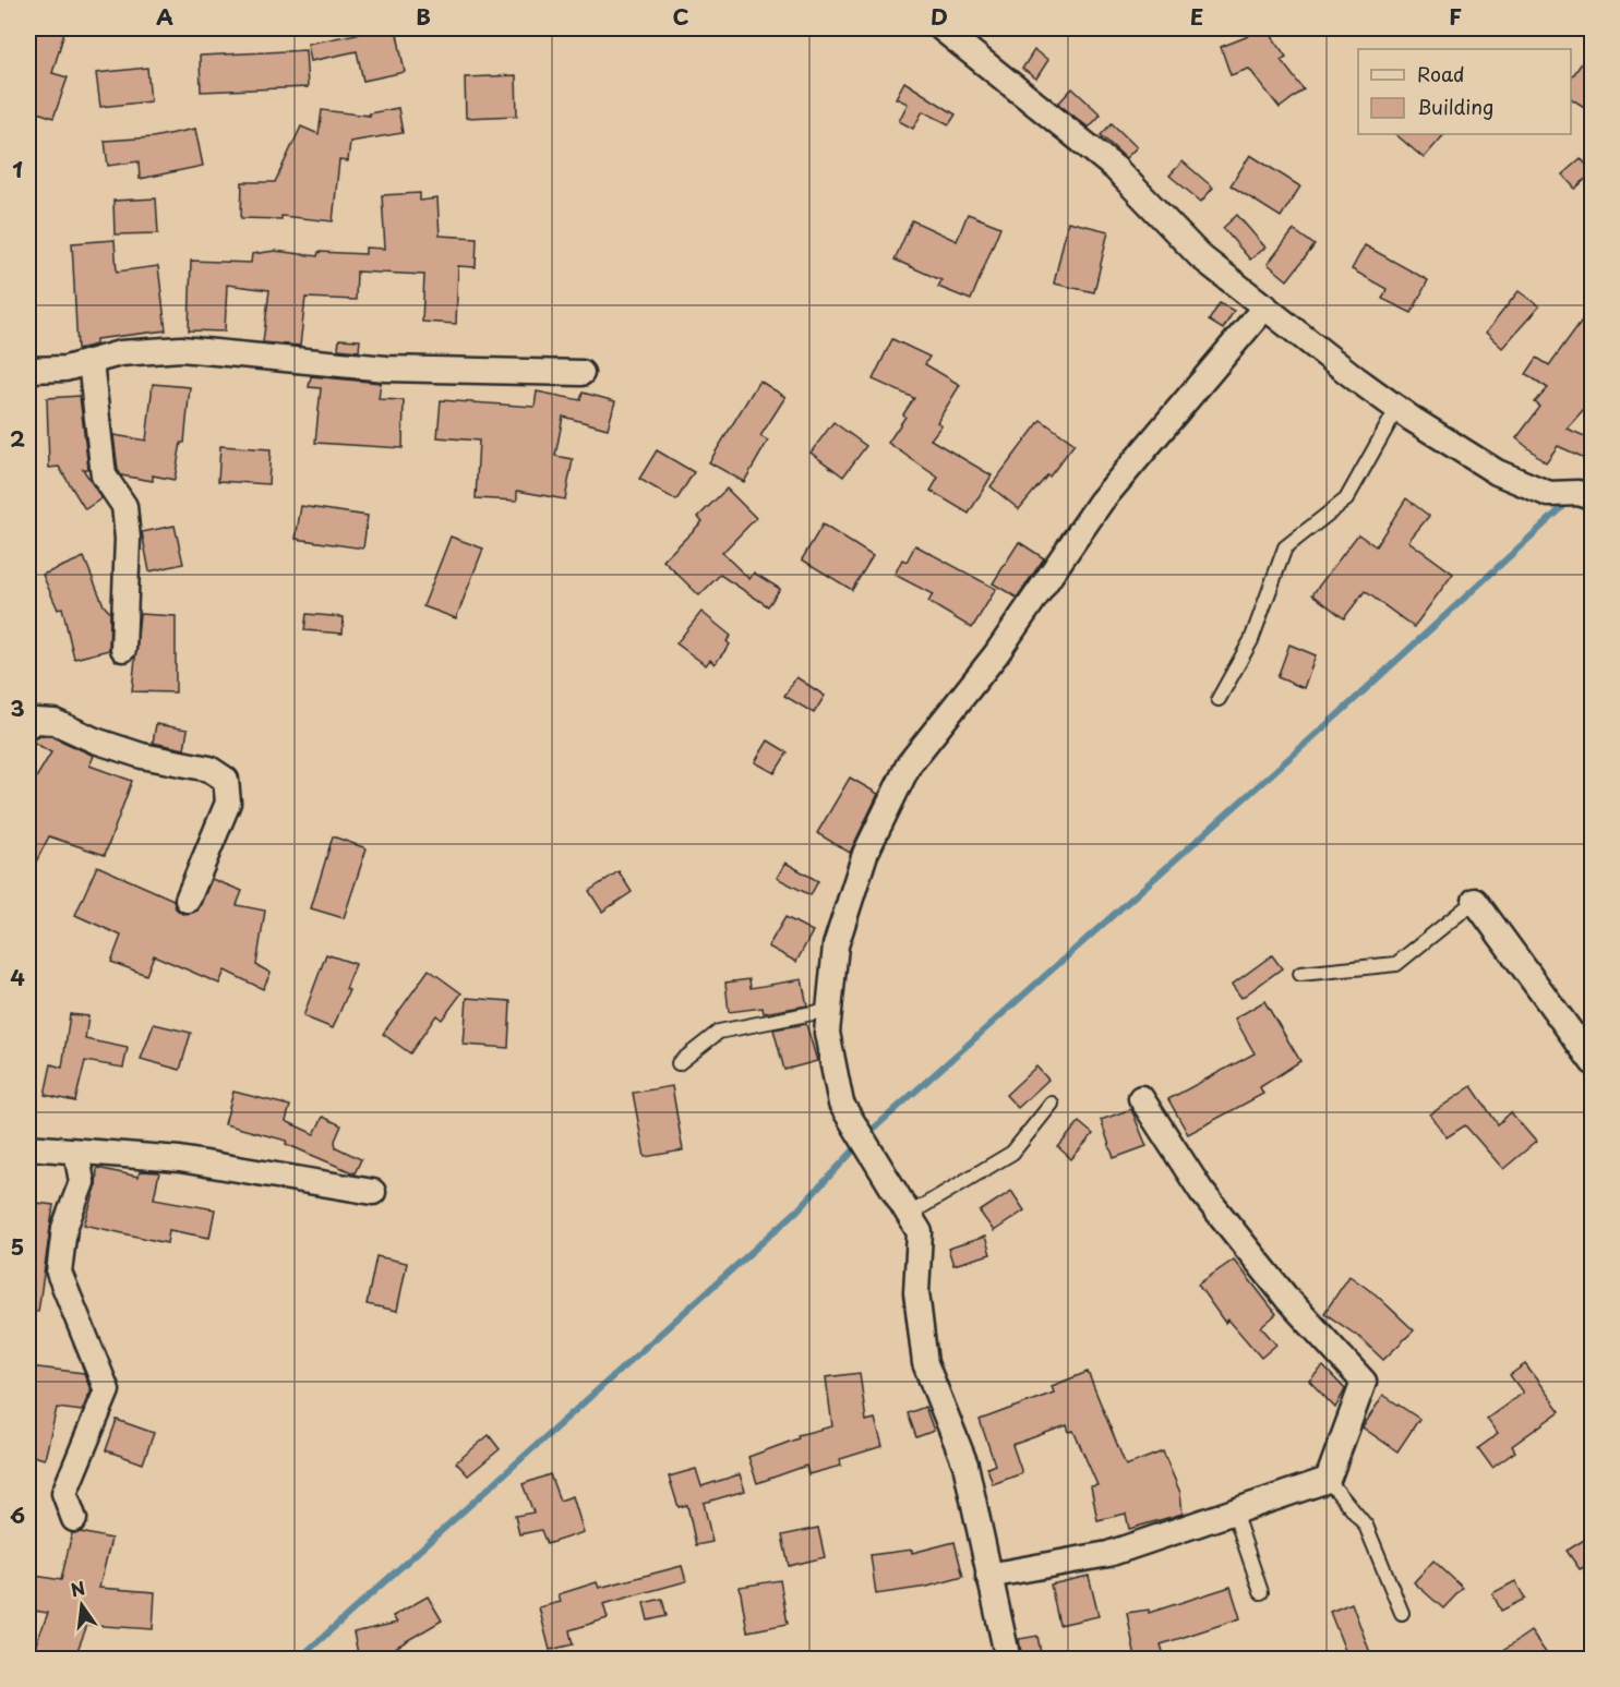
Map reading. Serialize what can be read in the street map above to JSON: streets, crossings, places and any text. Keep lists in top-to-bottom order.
{
  "legend": ["Road", "Building"],
  "north": "top",
  "grid": {
    "columns": [
      "A",
      "B",
      "C",
      "D",
      "E",
      "F"
    ],
    "rows": [
      "1",
      "2",
      "3",
      "4",
      "5",
      "6"
    ]
  }
}
